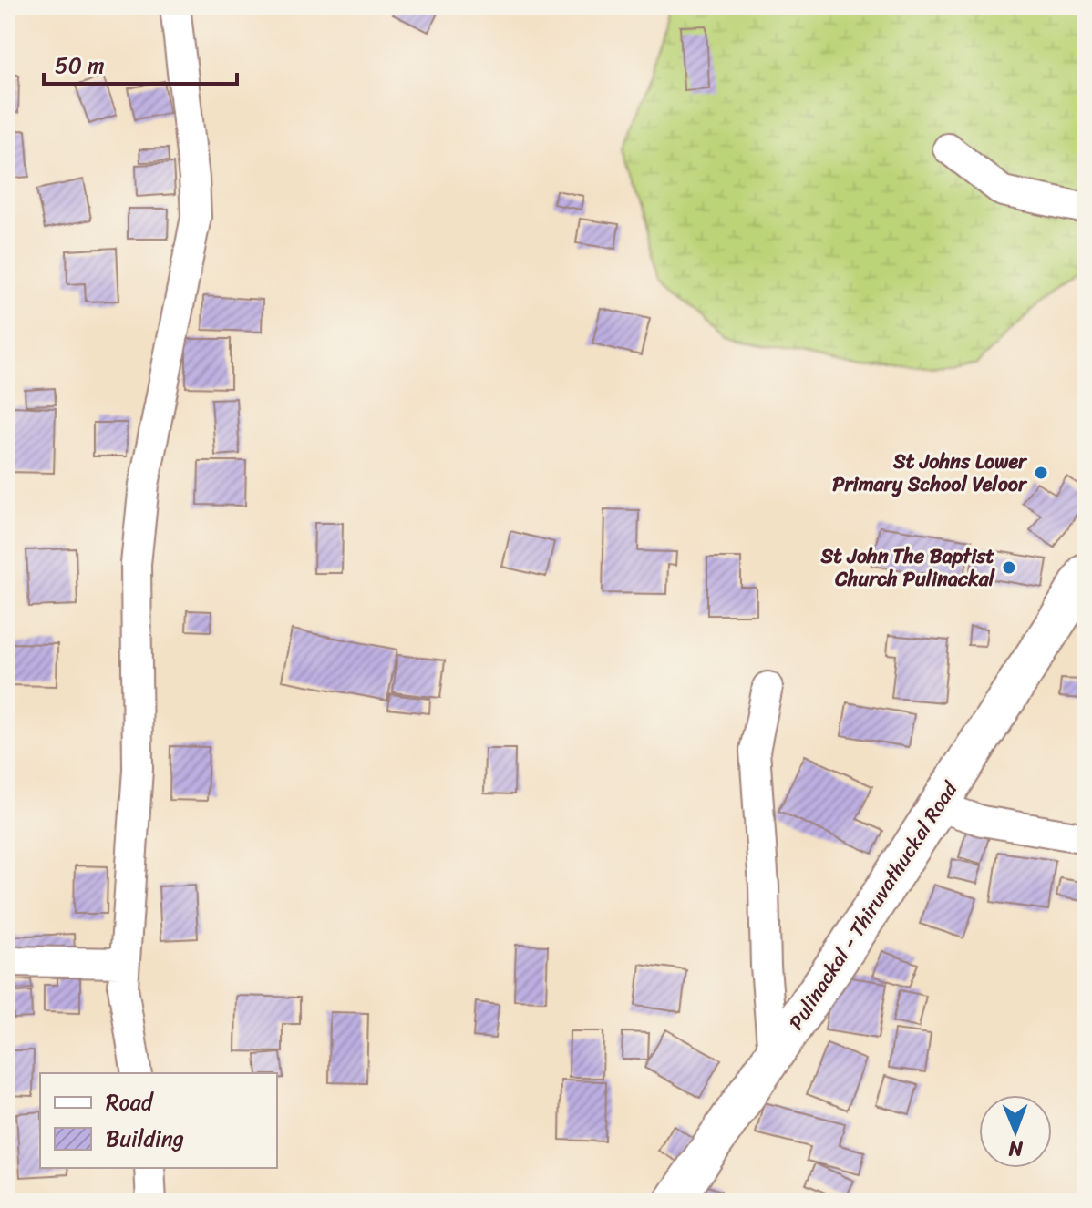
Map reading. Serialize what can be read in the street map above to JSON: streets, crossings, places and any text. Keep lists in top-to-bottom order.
{
  "streets": {
    "main road": ["Pulinackal - Thiruvathuckal Road"]
  },
  "places": ["St Johns Lower Primary School Veloor", "St John The Baptist Church Pulinackal"],
  "legend": ["Road", "Building"],
  "scale_bar": "50 m",
  "north": "bottom"
}
